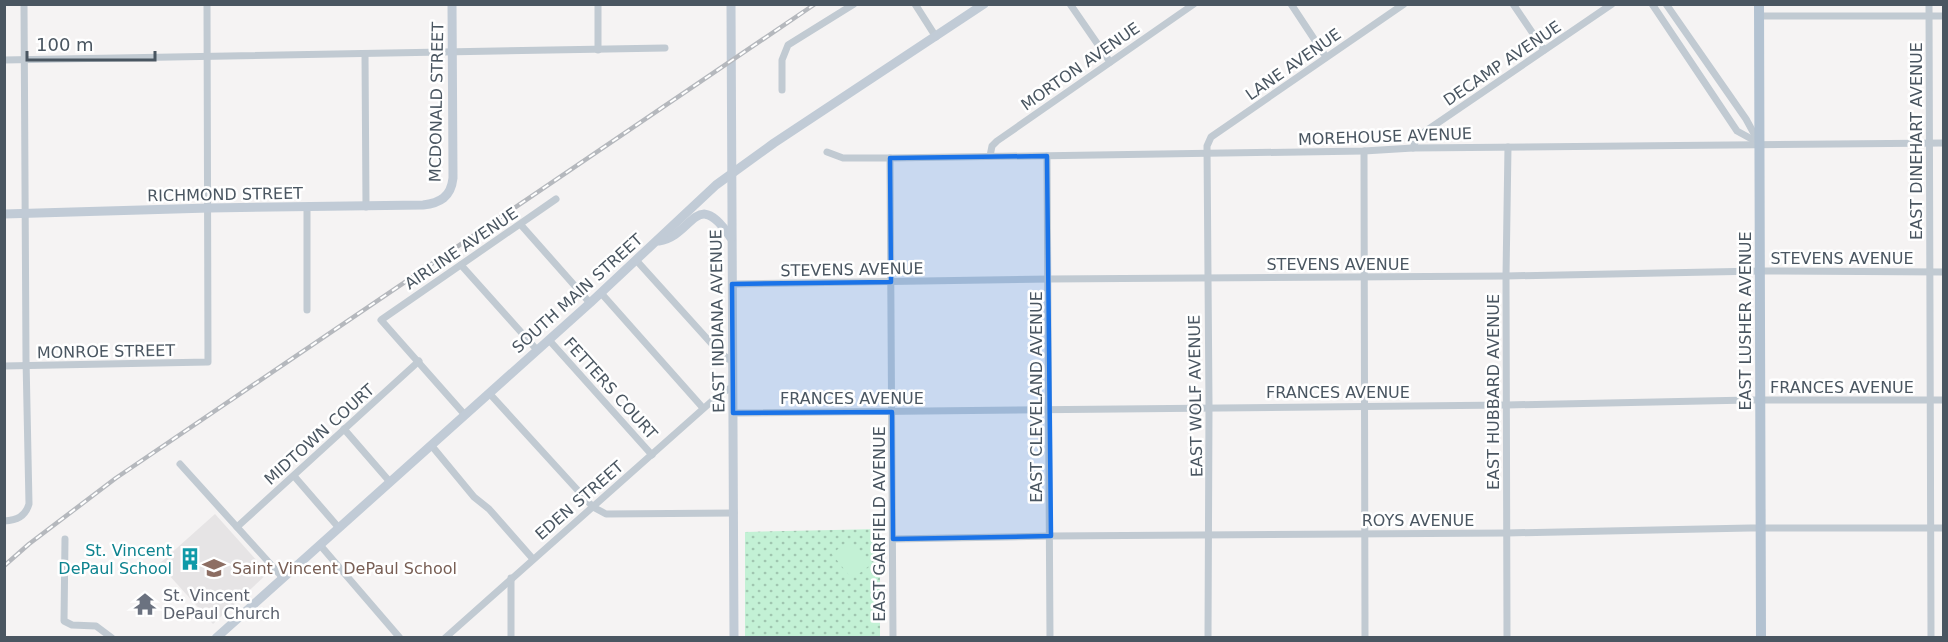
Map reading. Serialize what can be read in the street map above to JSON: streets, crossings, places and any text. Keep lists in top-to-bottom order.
{
  "streets": {
    "main road": ["EAST LUSHER AVENUE"],
    "street": [
      "DECAMP AVENUE",
      "LANE AVENUE",
      "MORTON AVENUE",
      "MCDONALD STREET",
      "MOREHOUSE AVENUE",
      "EAST DINEHART AVENUE",
      "RICHMOND STREET",
      "AIRLINE AVENUE",
      "STEVENS AVENUE",
      "SOUTH MAIN STREET",
      "EAST INDIANA AVENUE",
      "MONROE STREET",
      "FRANCES AVENUE",
      "FETTERS COURT",
      "EAST HUBBARD AVENUE",
      "EAST WOLF AVENUE",
      "EAST CLEVELAND AVENUE",
      "MIDTOWN COURT",
      "EDEN STREET",
      "ROYS AVENUE",
      "EAST GARFIELD AVENUE"
    ]
  },
  "crossings": [
    ["DECAMP AVENUE", "MOREHOUSE AVENUE"],
    ["LANE AVENUE", "MOREHOUSE AVENUE"],
    ["LANE AVENUE", "EAST WOLF AVENUE"],
    ["MORTON AVENUE", "MOREHOUSE AVENUE"],
    ["MCDONALD STREET", "RICHMOND STREET"],
    ["MOREHOUSE AVENUE", "EAST DINEHART AVENUE"],
    ["MOREHOUSE AVENUE", "EAST LUSHER AVENUE"],
    ["MOREHOUSE AVENUE", "EAST HUBBARD AVENUE"],
    ["MOREHOUSE AVENUE", "EAST WOLF AVENUE"],
    ["MOREHOUSE AVENUE", "EAST CLEVELAND AVENUE"],
    ["MOREHOUSE AVENUE", "EAST GARFIELD AVENUE"],
    ["EAST DINEHART AVENUE", "STEVENS AVENUE"],
    ["EAST DINEHART AVENUE", "FRANCES AVENUE"],
    ["EAST DINEHART AVENUE", "ROYS AVENUE"],
    ["RICHMOND STREET", "MONROE STREET"],
    ["AIRLINE AVENUE", "MIDTOWN COURT"],
    ["STEVENS AVENUE", "EAST INDIANA AVENUE"],
    ["STEVENS AVENUE", "EAST LUSHER AVENUE"],
    ["STEVENS AVENUE", "EAST HUBBARD AVENUE"],
    ["STEVENS AVENUE", "EAST WOLF AVENUE"],
    ["STEVENS AVENUE", "EAST CLEVELAND AVENUE"],
    ["STEVENS AVENUE", "EAST GARFIELD AVENUE"],
    ["SOUTH MAIN STREET", "EAST INDIANA AVENUE"],
    ["SOUTH MAIN STREET", "FETTERS COURT"],
    ["EAST INDIANA AVENUE", "FRANCES AVENUE"],
    ["EAST INDIANA AVENUE", "EDEN STREET"],
    ["EAST LUSHER AVENUE", "FRANCES AVENUE"],
    ["EAST LUSHER AVENUE", "ROYS AVENUE"],
    ["FRANCES AVENUE", "EAST HUBBARD AVENUE"],
    ["FRANCES AVENUE", "EAST WOLF AVENUE"],
    ["FRANCES AVENUE", "EAST CLEVELAND AVENUE"],
    ["FRANCES AVENUE", "EAST GARFIELD AVENUE"],
    ["FETTERS COURT", "EDEN STREET"],
    ["EAST HUBBARD AVENUE", "ROYS AVENUE"],
    ["EAST WOLF AVENUE", "ROYS AVENUE"],
    ["EAST CLEVELAND AVENUE", "ROYS AVENUE"],
    ["ROYS AVENUE", "EAST GARFIELD AVENUE"]
  ],
  "places": {
    "building": ["St. Vincent DePaul School"],
    "school or university": ["Saint Vincent DePaul School"],
    "temple": ["St. Vincent DePaul Church"]
  },
  "scale_bar": "100 m"
}
